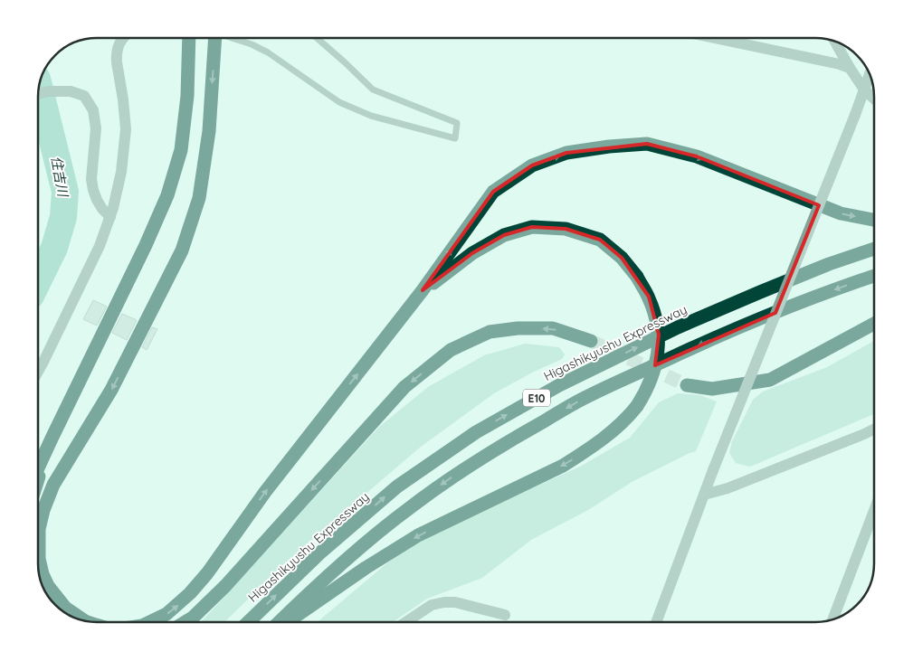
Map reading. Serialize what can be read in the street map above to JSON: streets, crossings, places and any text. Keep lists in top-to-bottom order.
{
  "streets": {
    "highway": ["Higashikyushu Expressway", "E10"]
  },
  "water": ["住吉川"]
}
